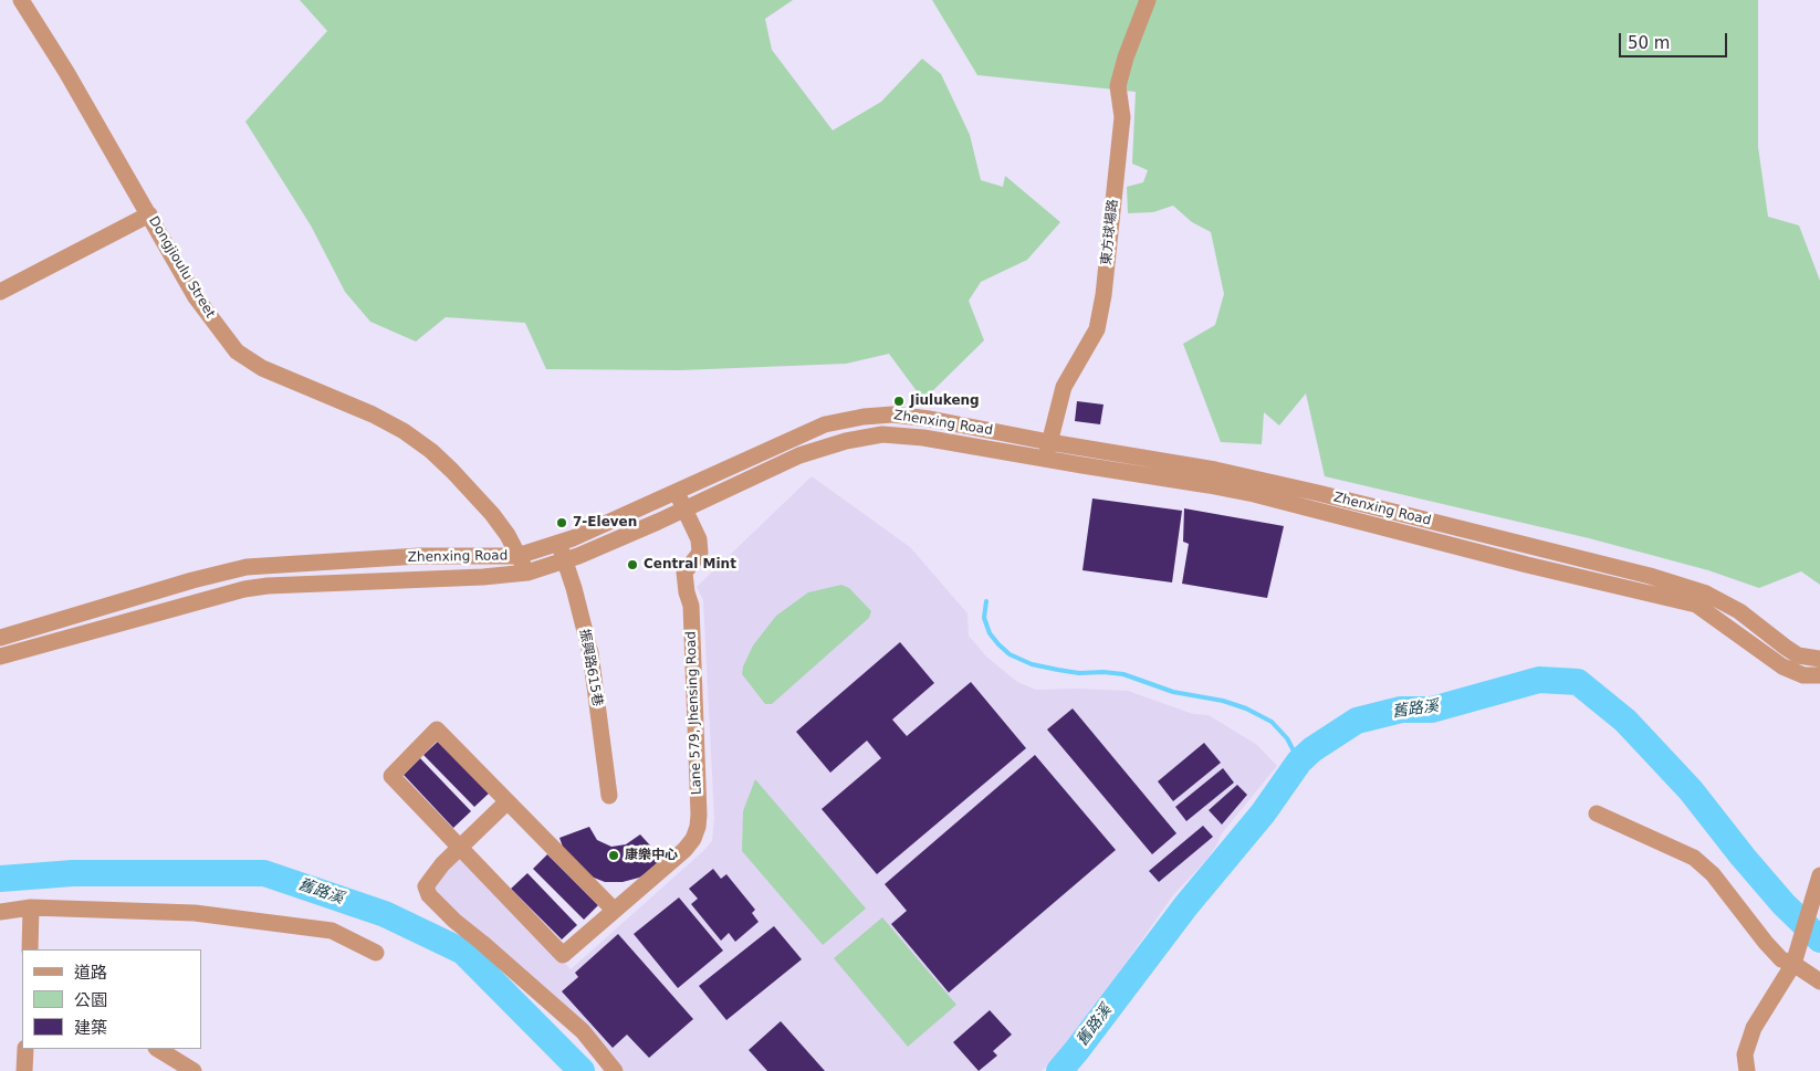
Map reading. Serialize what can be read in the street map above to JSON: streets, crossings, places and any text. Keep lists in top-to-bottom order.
{
  "streets": {
    "street": [
      "東方球場路",
      "Dongjioulu Street",
      "Zhenxing Road",
      "振興路615巷",
      "Lane 579, Jhensing Road"
    ]
  },
  "crossings": [
    ["東方球場路", "Zhenxing Road"],
    ["Dongjioulu Street", "Zhenxing Road"],
    ["Zhenxing Road", "振興路615巷"],
    ["Zhenxing Road", "Lane 579, Jhensing Road"]
  ],
  "water": ["舊路溪"],
  "places": [
    "Jiulukeng",
    "7-Eleven",
    "Central Mint",
    "康樂中心"
  ],
  "legend": ["道路", "公園", "建築"],
  "scale_bar": "50 m"
}
